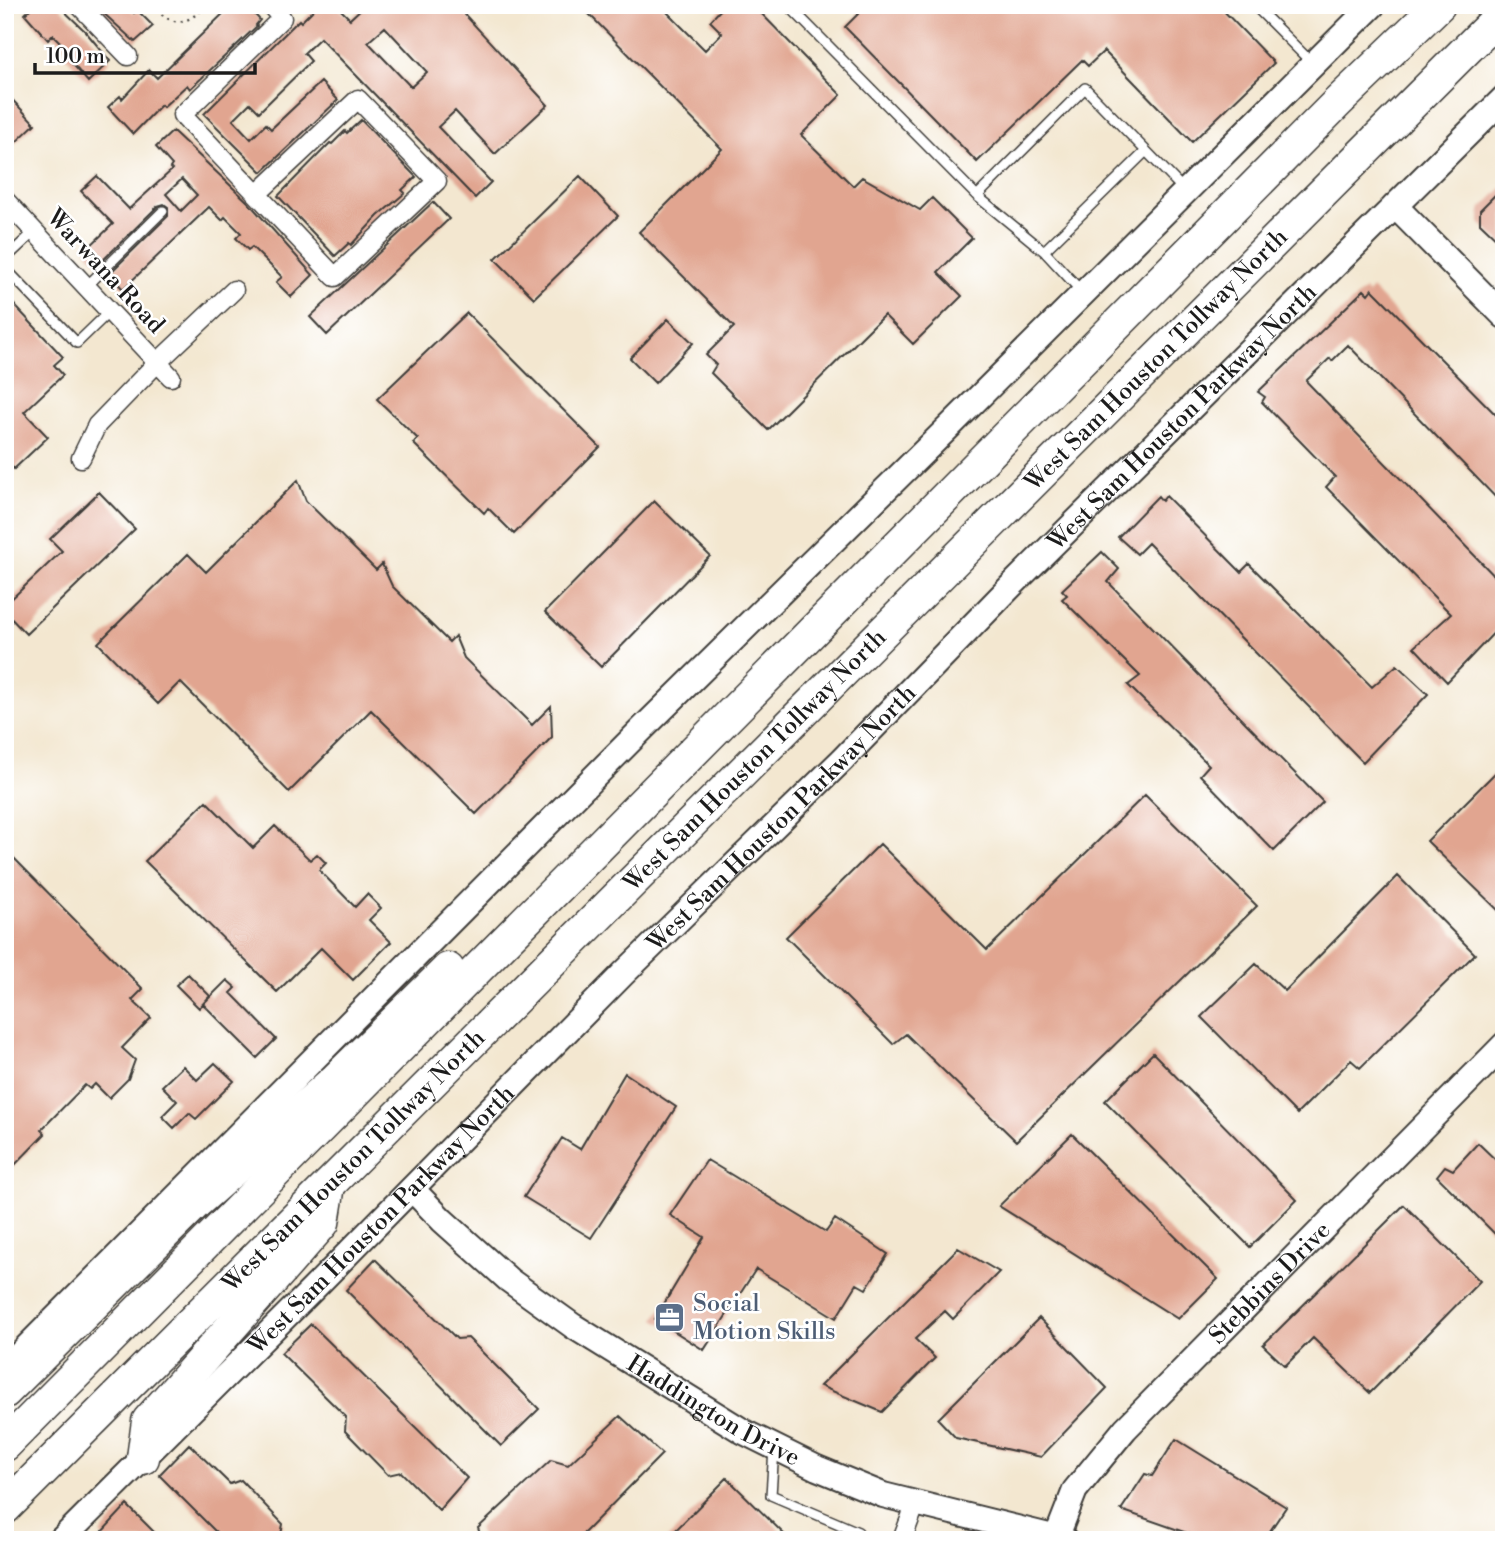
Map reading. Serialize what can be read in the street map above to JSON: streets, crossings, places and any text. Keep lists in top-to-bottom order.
{
  "streets": {
    "highway": ["West Sam Houston Tollway North"],
    "main road": ["West Sam Houston Parkway North", "Stebbins Drive", "Haddington Drive"],
    "street": ["Warwana Road"]
  },
  "crossings": [
    ["West Sam Houston Parkway North", "Haddington Drive"],
    ["Stebbins Drive", "Haddington Drive"]
  ],
  "places": {
    "office": ["Social Motion Skills"]
  },
  "scale_bar": "100 m"
}
